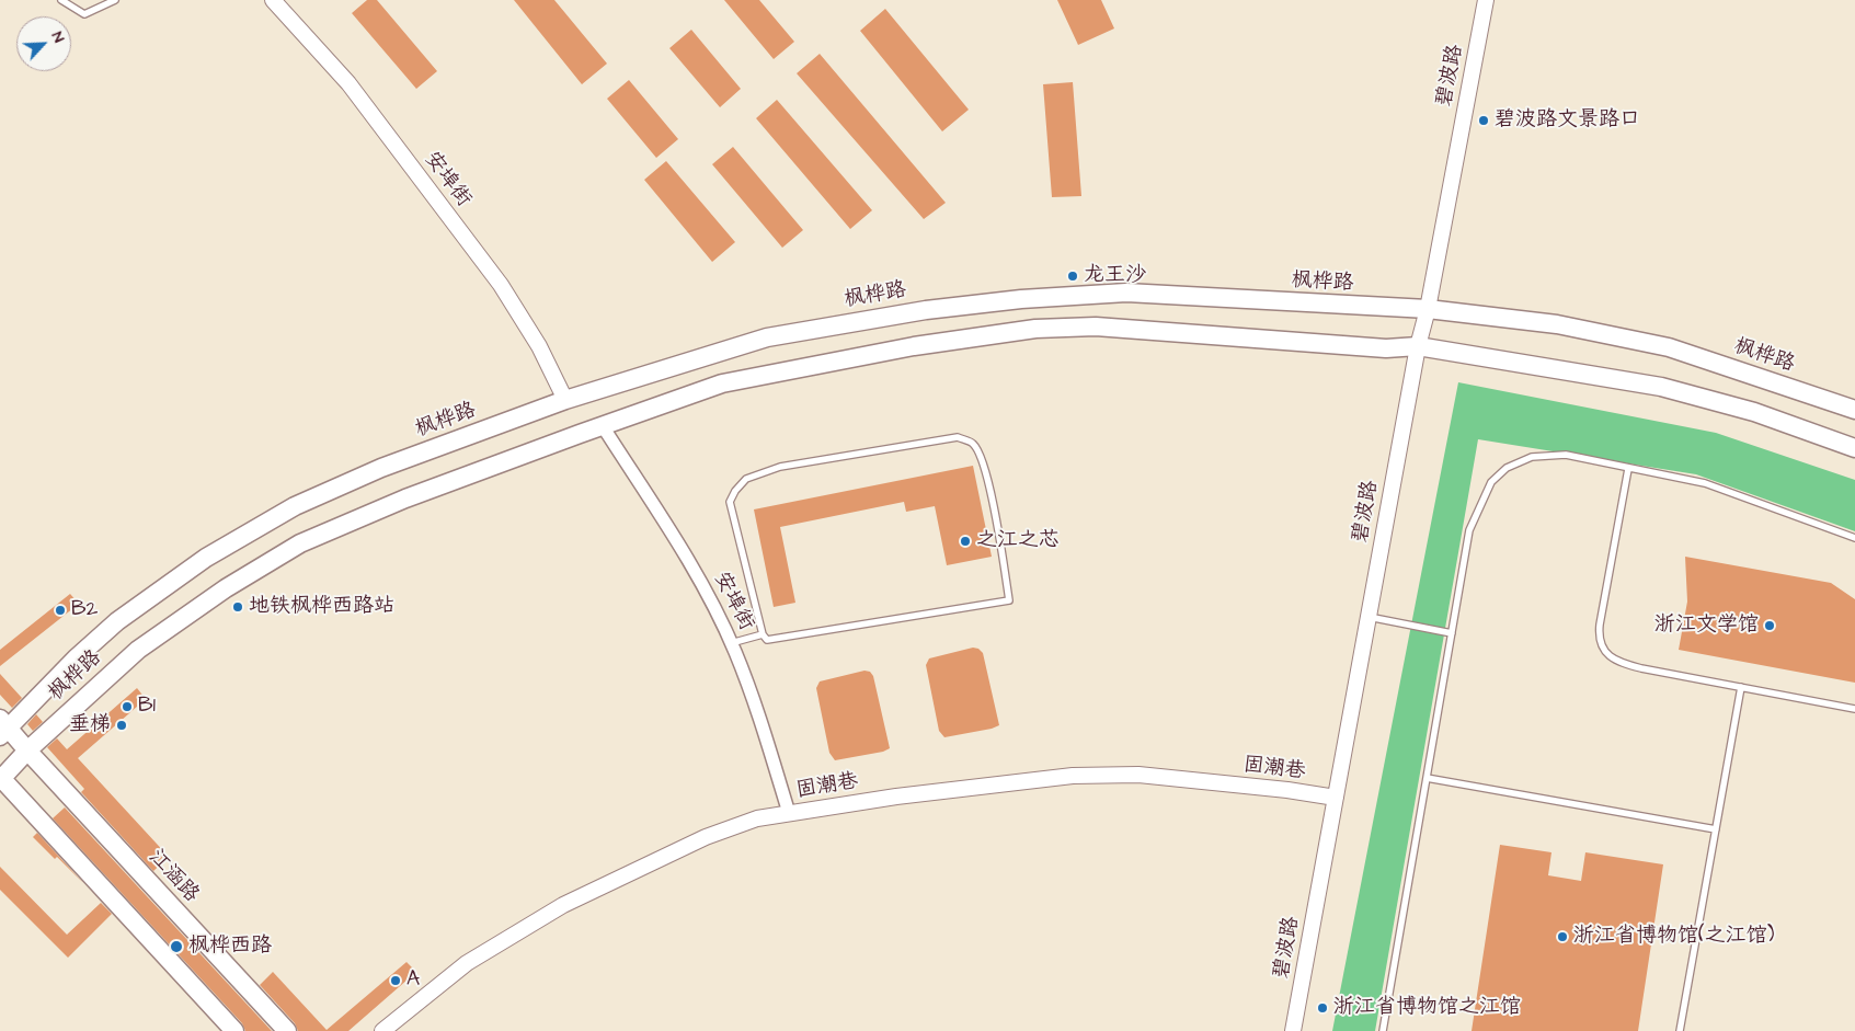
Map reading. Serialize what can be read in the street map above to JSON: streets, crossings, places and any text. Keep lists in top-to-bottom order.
{
  "streets": {
    "main road": ["枫桦路", "江涵路"],
    "street": ["碧波路", "安埠街", "固潮巷"]
  },
  "crossings": [
    ["碧波路", "枫桦路"],
    ["碧波路", "固潮巷"],
    ["安埠街", "枫桦路"],
    ["安埠街", "固潮巷"],
    ["枫桦路", "江涵路"]
  ],
  "places": [
    "碧波路文景路口",
    "龙王沙",
    "之江之芯",
    "地铁枫桦西路站",
    "B2",
    "浙江文学馆",
    "B1",
    "垂梯",
    "浙江省博物馆(之江馆)",
    "枫桦西路",
    "A",
    "浙江省博物馆之江馆"
  ],
  "north": "top right"
}
